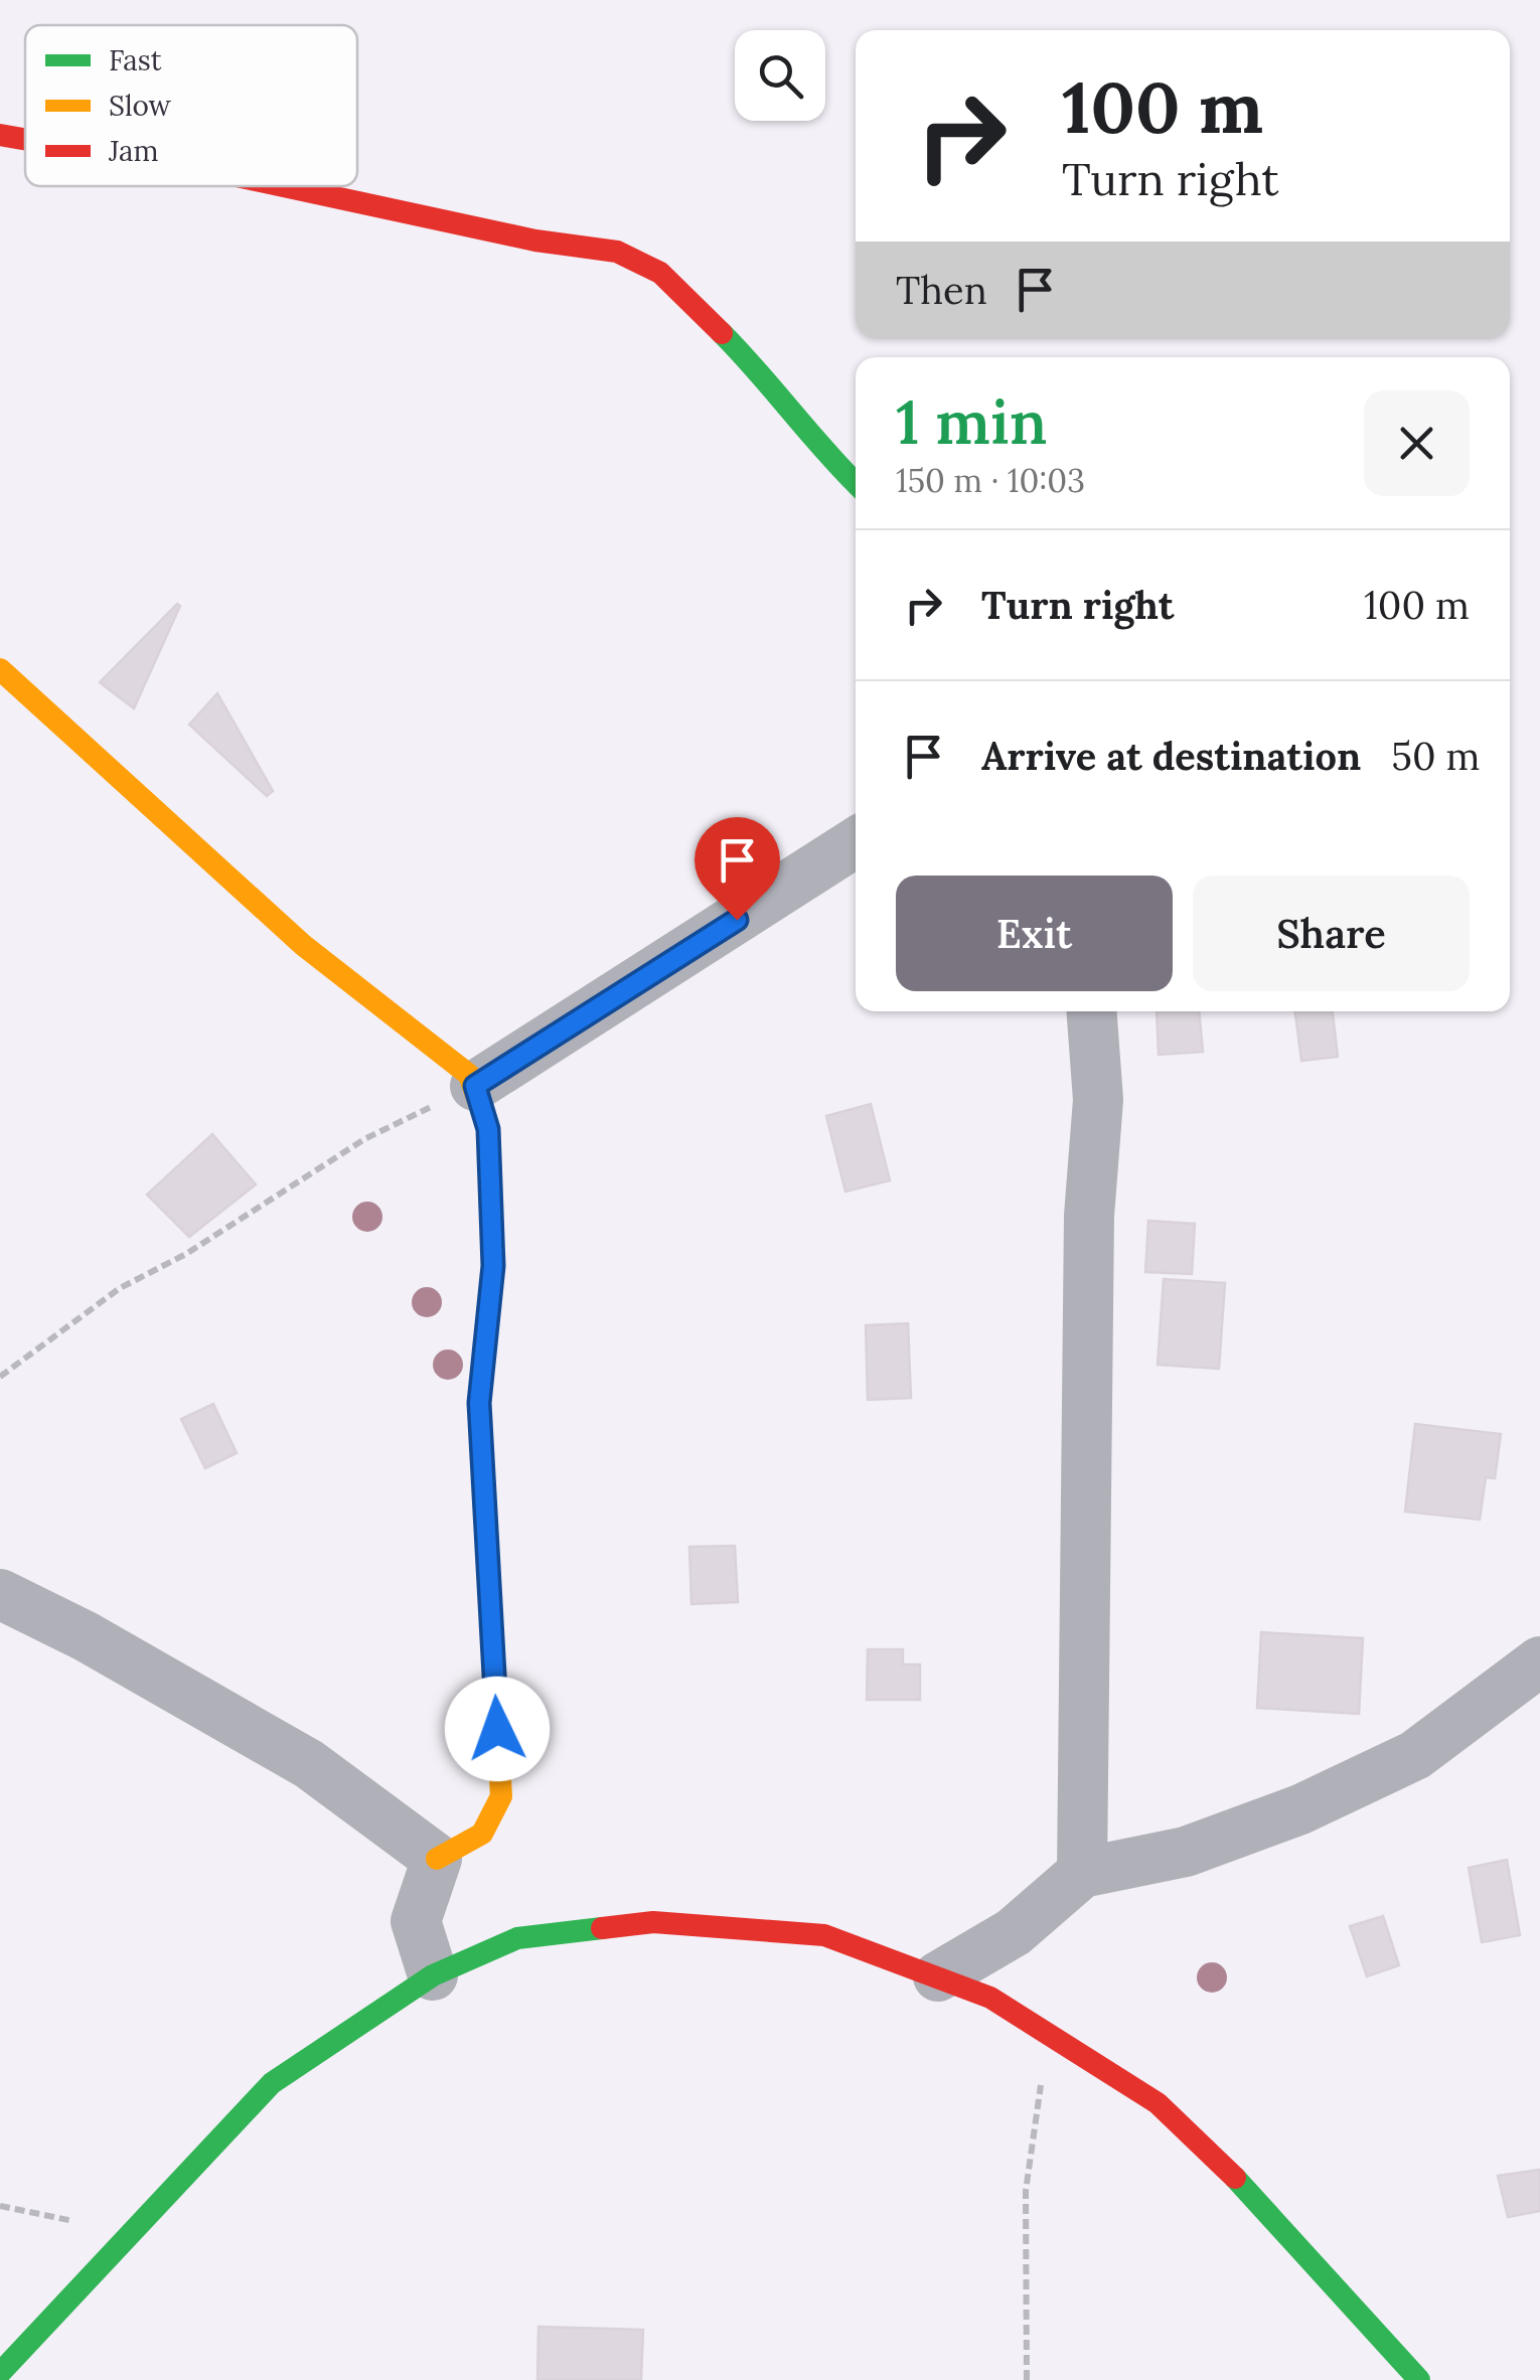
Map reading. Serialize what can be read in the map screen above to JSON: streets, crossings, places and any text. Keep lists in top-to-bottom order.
{
  "legend": ["Fast", "Slow", "Jam"],
  "page": {
    "turn": ["100 m", "Turn right"],
    "then": "Then",
    "heading": ["1 min", "150 m · 10:03"],
    "list": [
      {
        "name": "Turn right",
        "value": "100 m"
      },
      {
        "name": "Arrive at destination",
        "value": "50 m"
      }
    ],
    "buttons": ["Exit", "Share"]
  }
}
